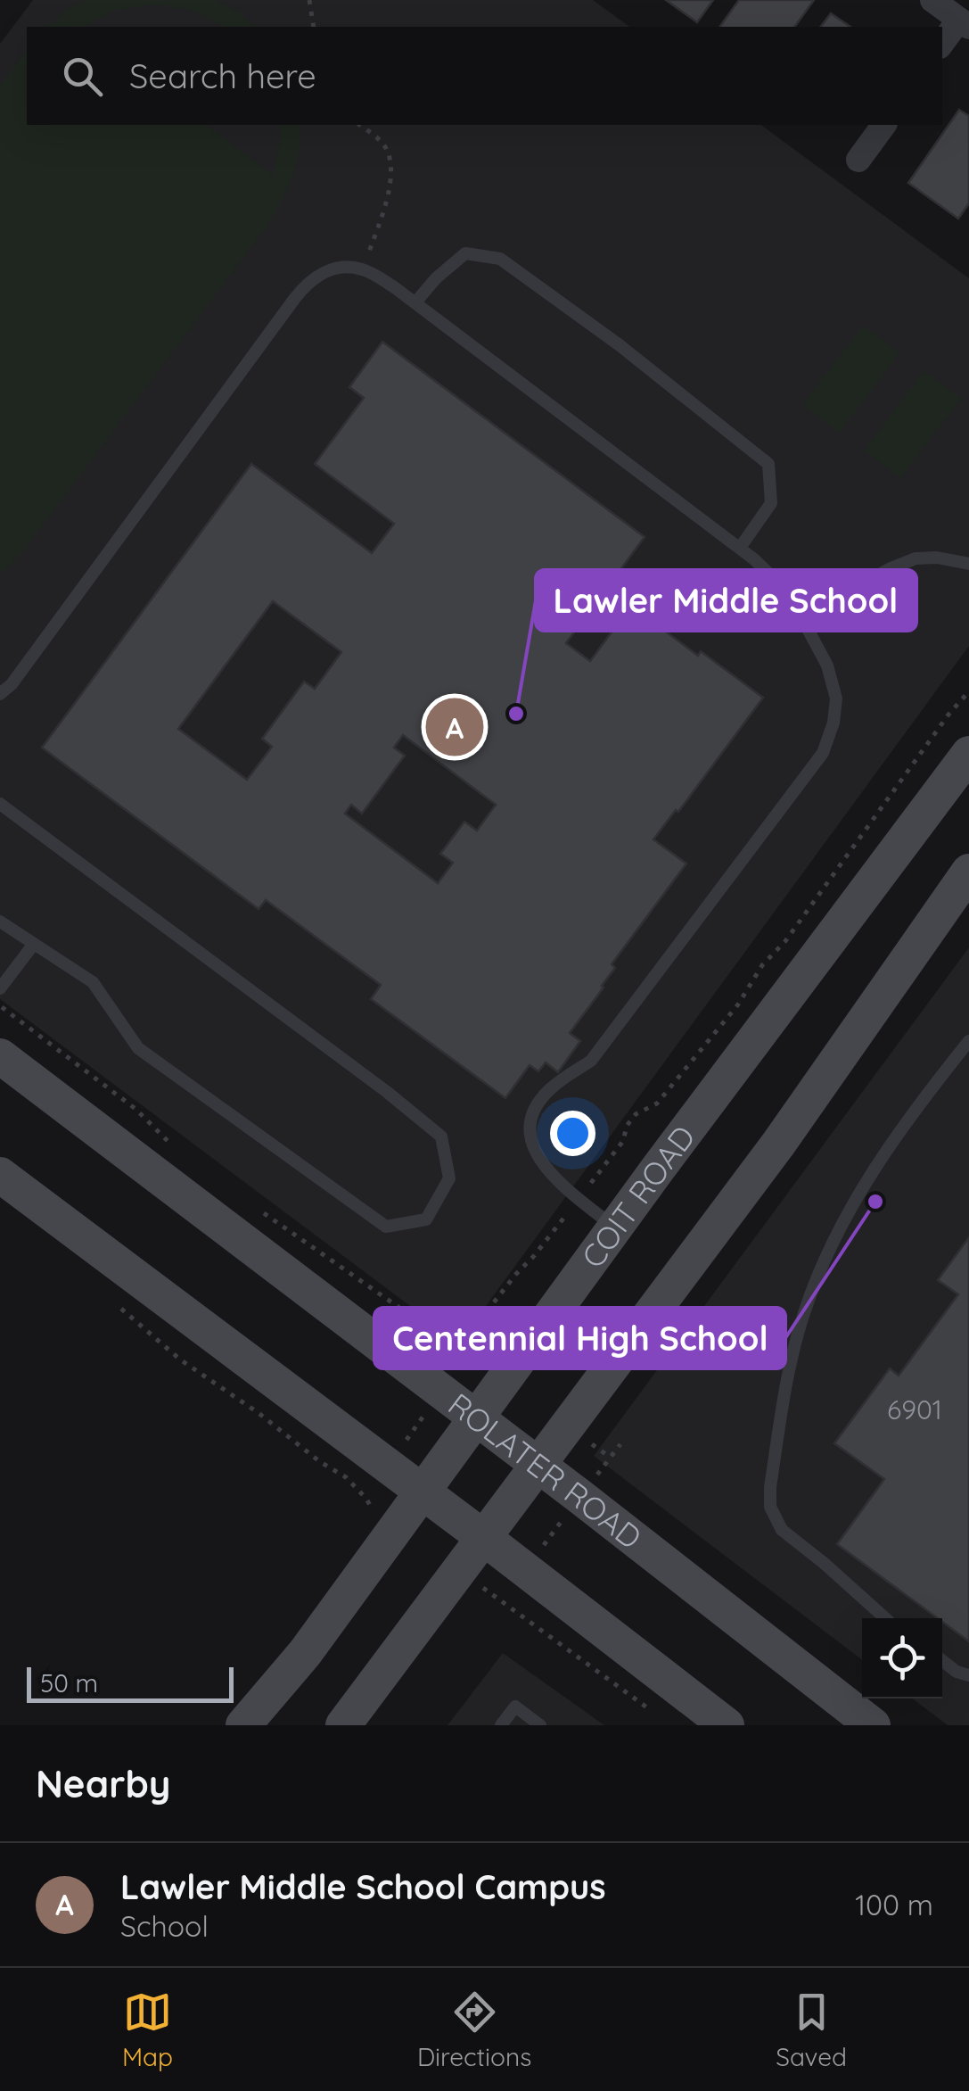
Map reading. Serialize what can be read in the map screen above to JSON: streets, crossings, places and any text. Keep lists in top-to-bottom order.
{
  "streets": {
    "main road": ["COIT ROAD", "ROLATER ROAD"]
  },
  "crossings": [
    ["COIT ROAD", "ROLATER ROAD"]
  ],
  "places": ["Lawler Middle School", "Centennial High School"],
  "house_numbers": ["6901"],
  "scale_bar": "50 m",
  "page": {
    "search": "Search here",
    "pins": "A",
    "scale": "50 m",
    "heading": "Nearby",
    "list": [
      {
        "mark": "A",
        "name": "Lawler Middle School Campus",
        "note": "School",
        "value": "100 m"
      }
    ],
    "nav": ["Map", "Directions", "Saved"]
  }
}
